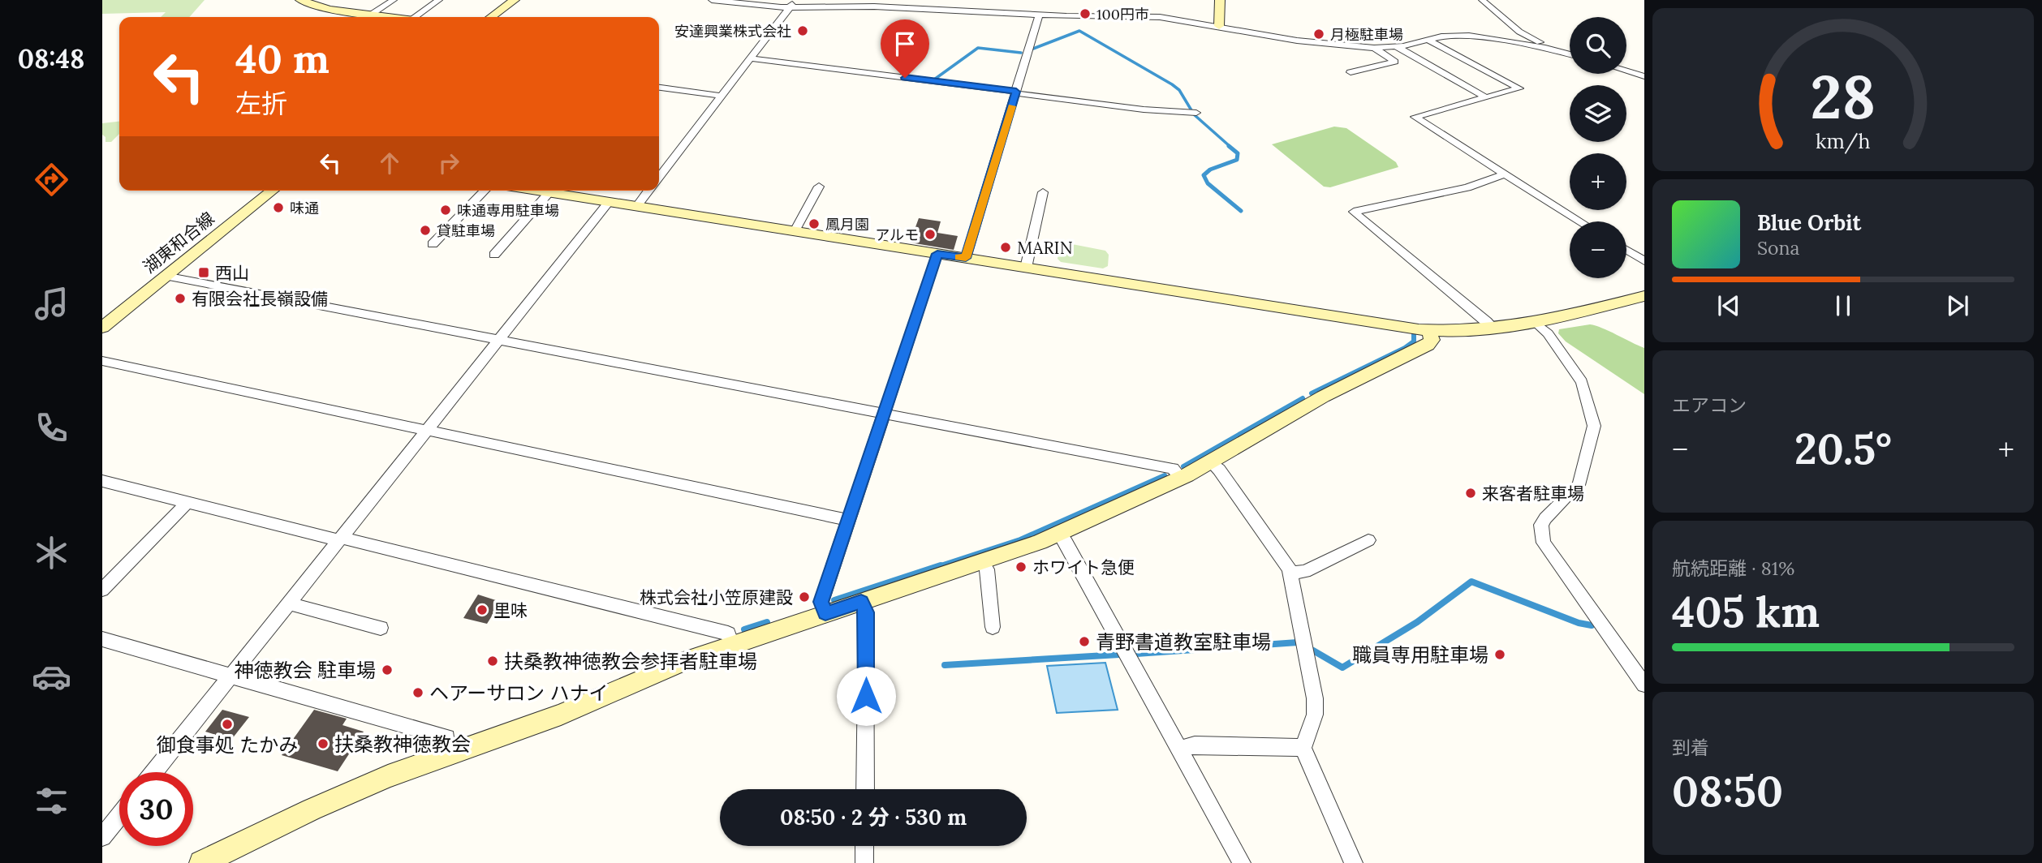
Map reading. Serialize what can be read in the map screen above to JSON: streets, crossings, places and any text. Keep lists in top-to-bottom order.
{
  "streets": {
    "street": ["湖東和合線"]
  },
  "places": {
    "other": [
      "100円市",
      "安達興業株式会社",
      "月極駐車場",
      "味通",
      "味通専用駐車場",
      "鳳月園",
      "貸駐車場",
      "アルモ",
      "MARIN",
      "有限会社長嶺設備",
      "来客者駐車場",
      "ホワイト急便",
      "株式会社小笠原建設",
      "里味",
      "青野書道教室駐車場",
      "職員専用駐車場",
      "扶桑教神徳教会参拝者駐車場",
      "神徳教会 駐車場",
      "ヘアーサロン ハナイ",
      "御食事処 たかみ",
      "扶桑教神徳教会"
    ],
    "transit": ["西山"]
  },
  "page": {
    "tabs": "08:48",
    "map_buttons": ["+", "−"],
    "turn": ["40 m", "左折"],
    "song": ["Blue Orbit", "Sona"],
    "tile": [
      "エアコン",
      ["航続距離 · 81%", "405 km"],
      ["到着", "08:50"]
    ],
    "heat": ["−", "20.5°", "+"],
    "limit": "30",
    "trip": "08:50 · 2 分 · 530 m",
    "gauge": ["28", "km/h"]
  }
}
